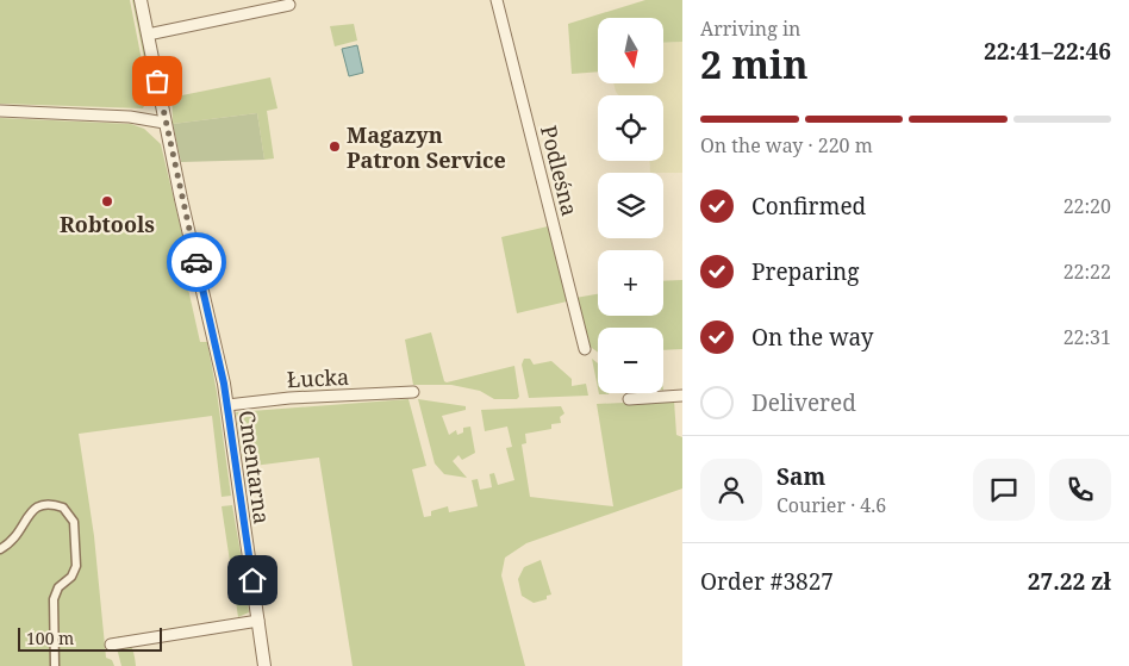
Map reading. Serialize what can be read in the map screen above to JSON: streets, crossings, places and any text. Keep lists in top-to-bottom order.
{
  "streets": {
    "street": ["Podleśna", "Łucka", "Cmentarna"]
  },
  "crossings": [
    ["Łucka", "Cmentarna"]
  ],
  "places": ["Magazyn Patron Service", "Robtools"],
  "scale_bar": "100 m",
  "north": "bottom",
  "page": {
    "heading": ["2 min", "Arriving in", "22:41–22:46"],
    "panel": [
      "Sam",
      "Courier · 4.6",
      "Order #3827",
      "27.22 zł"
    ],
    "map_buttons": ["+", "−"],
    "bar": "On the way · 220 m",
    "list": [
      ["Confirmed", "22:20"],
      ["Preparing", "22:22"],
      ["On the way", "22:31"],
      "Delivered"
    ],
    "scale": "100 m"
  }
}
